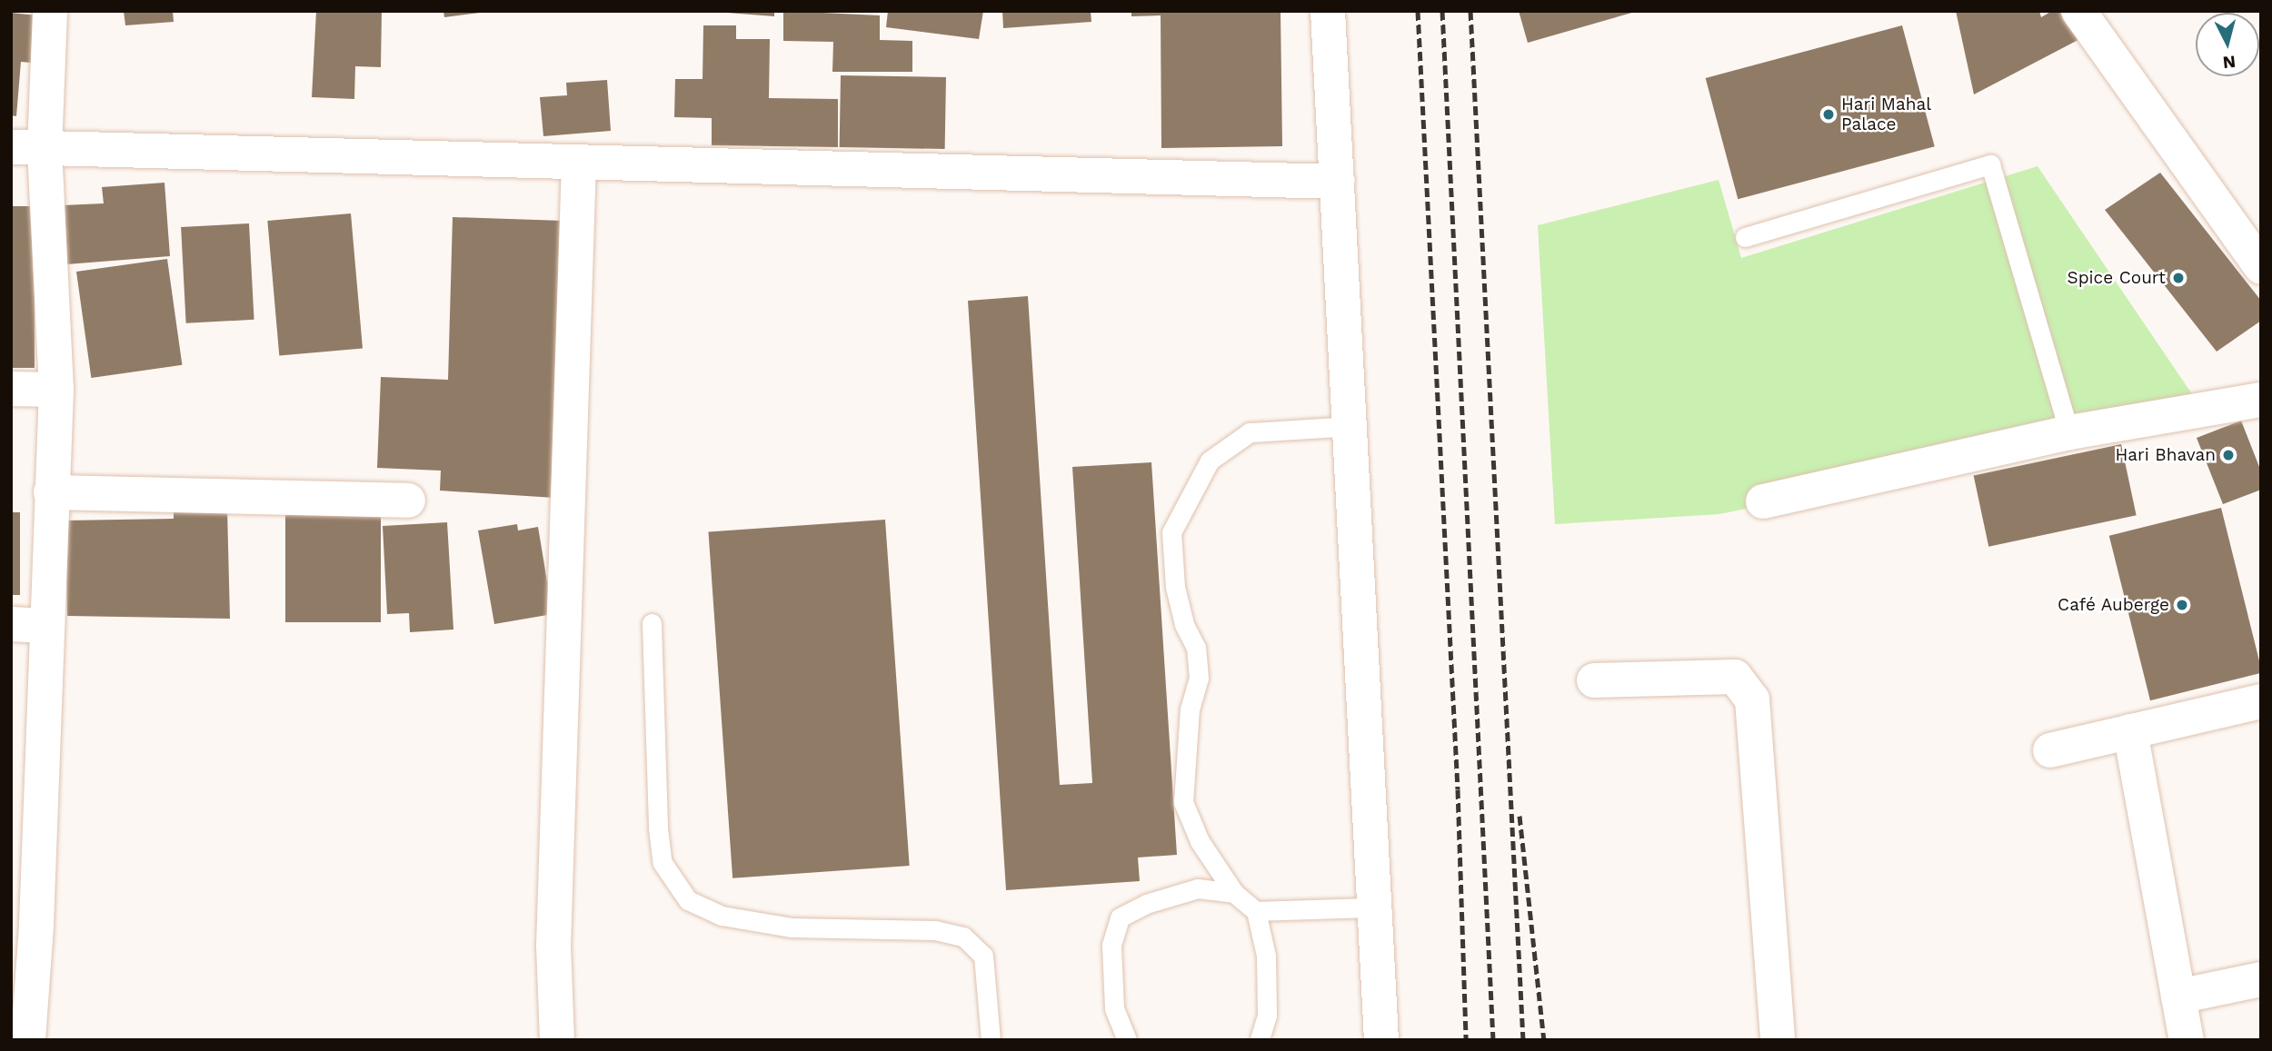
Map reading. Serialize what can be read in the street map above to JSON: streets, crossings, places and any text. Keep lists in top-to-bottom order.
{
  "places": [
    "Hari Mahal Palace",
    "Spice Court",
    "Hari Bhavan",
    "Café Auberge"
  ],
  "north": "bottom"
}
